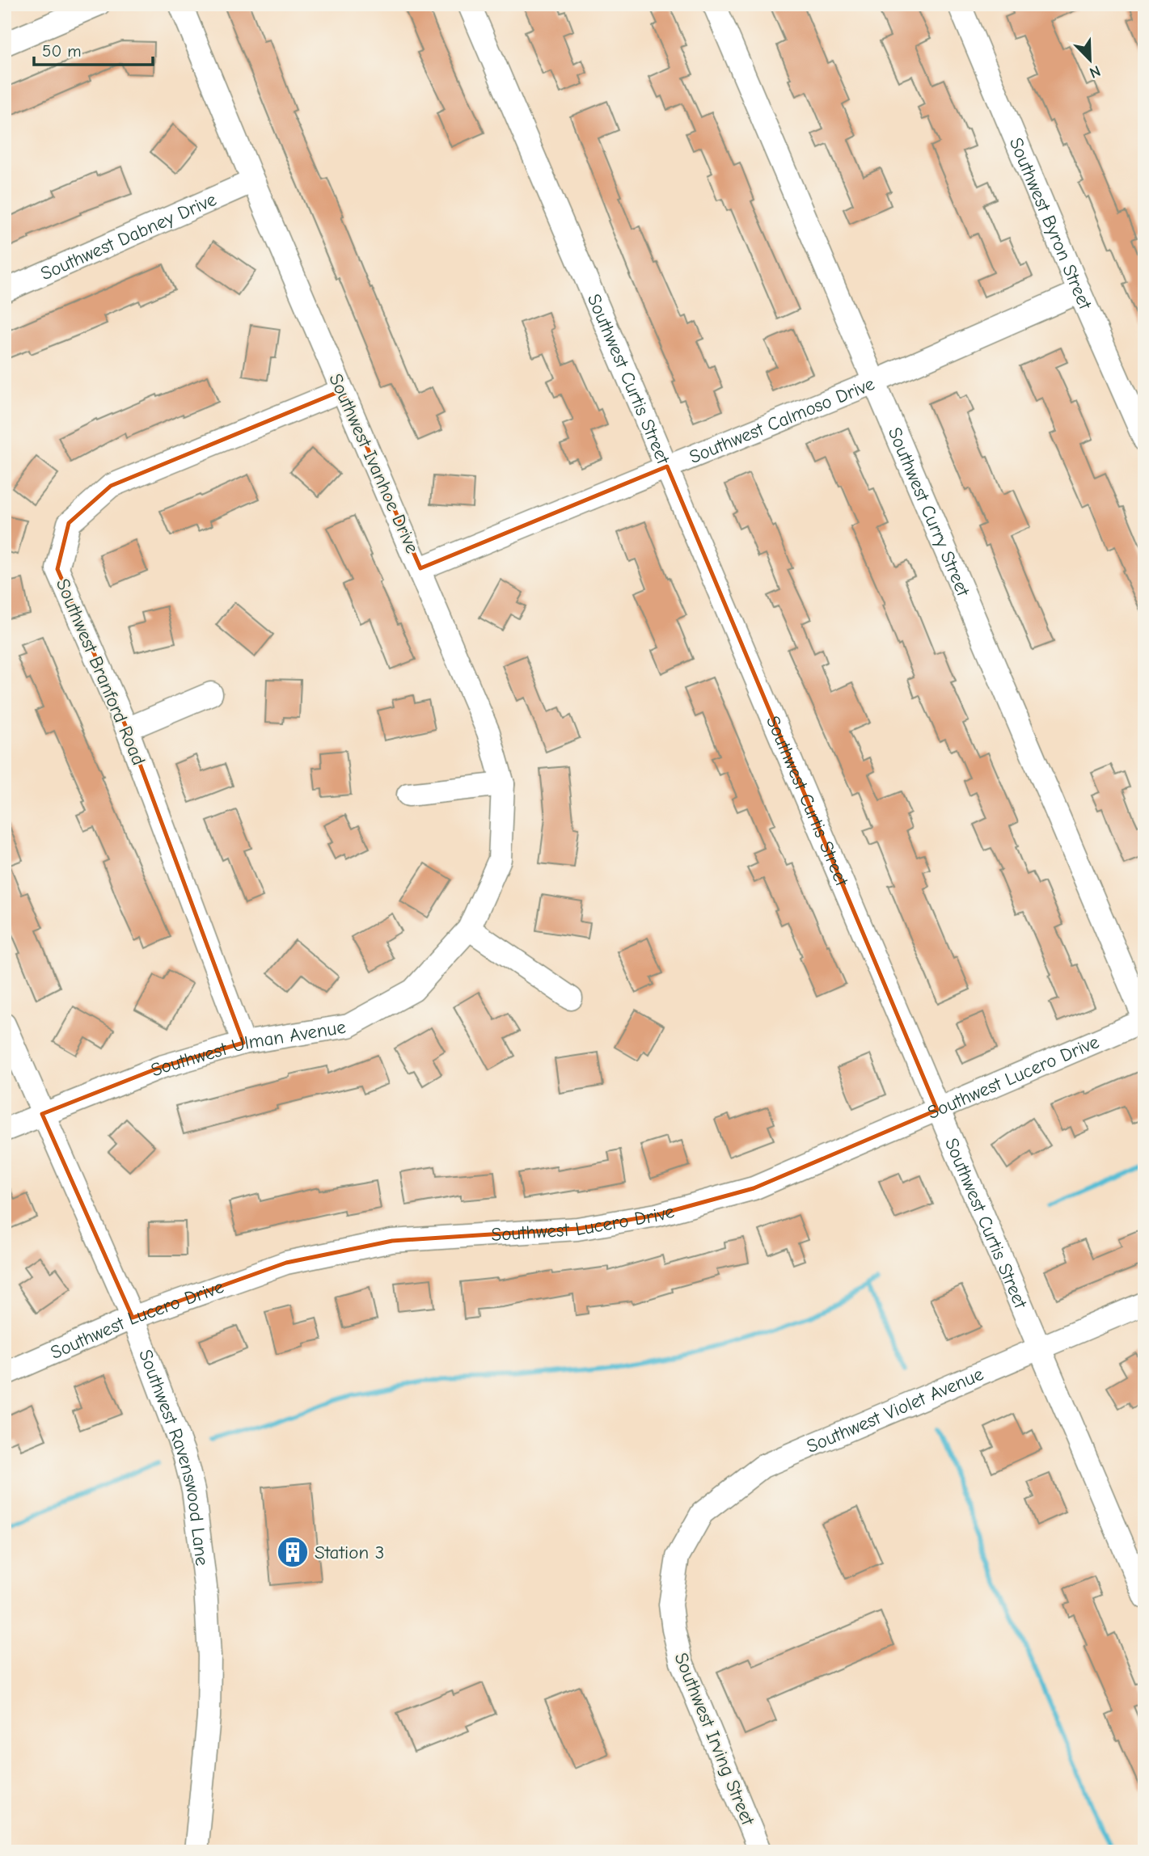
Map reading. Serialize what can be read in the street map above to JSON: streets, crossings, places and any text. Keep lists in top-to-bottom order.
{
  "streets": {
    "street": [
      "Southwest Byron Street",
      "Southwest Dabney Drive",
      "Southwest Curtis Street",
      "Southwest Calmoso Drive",
      "Southwest Ivanhoe Drive",
      "Southwest Curry Street",
      "Southwest Branford Road",
      "Southwest Ulman Avenue",
      "Southwest Lucero Drive",
      "Southwest Violet Avenue",
      "Southwest Ravenswood Lane",
      "Southwest Irving Street"
    ]
  },
  "crossings": [
    ["Southwest Byron Street", "Southwest Calmoso Drive"],
    ["Southwest Dabney Drive", "Southwest Ivanhoe Drive"],
    ["Southwest Curtis Street", "Southwest Calmoso Drive"],
    ["Southwest Curtis Street", "Southwest Lucero Drive"],
    ["Southwest Curtis Street", "Southwest Violet Avenue"],
    ["Southwest Calmoso Drive", "Southwest Ivanhoe Drive"],
    ["Southwest Calmoso Drive", "Southwest Curry Street"],
    ["Southwest Ivanhoe Drive", "Southwest Branford Road"],
    ["Southwest Ivanhoe Drive", "Southwest Ulman Avenue"],
    ["Southwest Curry Street", "Southwest Lucero Drive"],
    ["Southwest Branford Road", "Southwest Ulman Avenue"],
    ["Southwest Ulman Avenue", "Southwest Ravenswood Lane"],
    ["Southwest Lucero Drive", "Southwest Ravenswood Lane"],
    ["Southwest Violet Avenue", "Southwest Irving Street"]
  ],
  "places": {
    "building": ["Station 3"]
  },
  "scale_bar": "50 m",
  "north": "bottom right"
}
